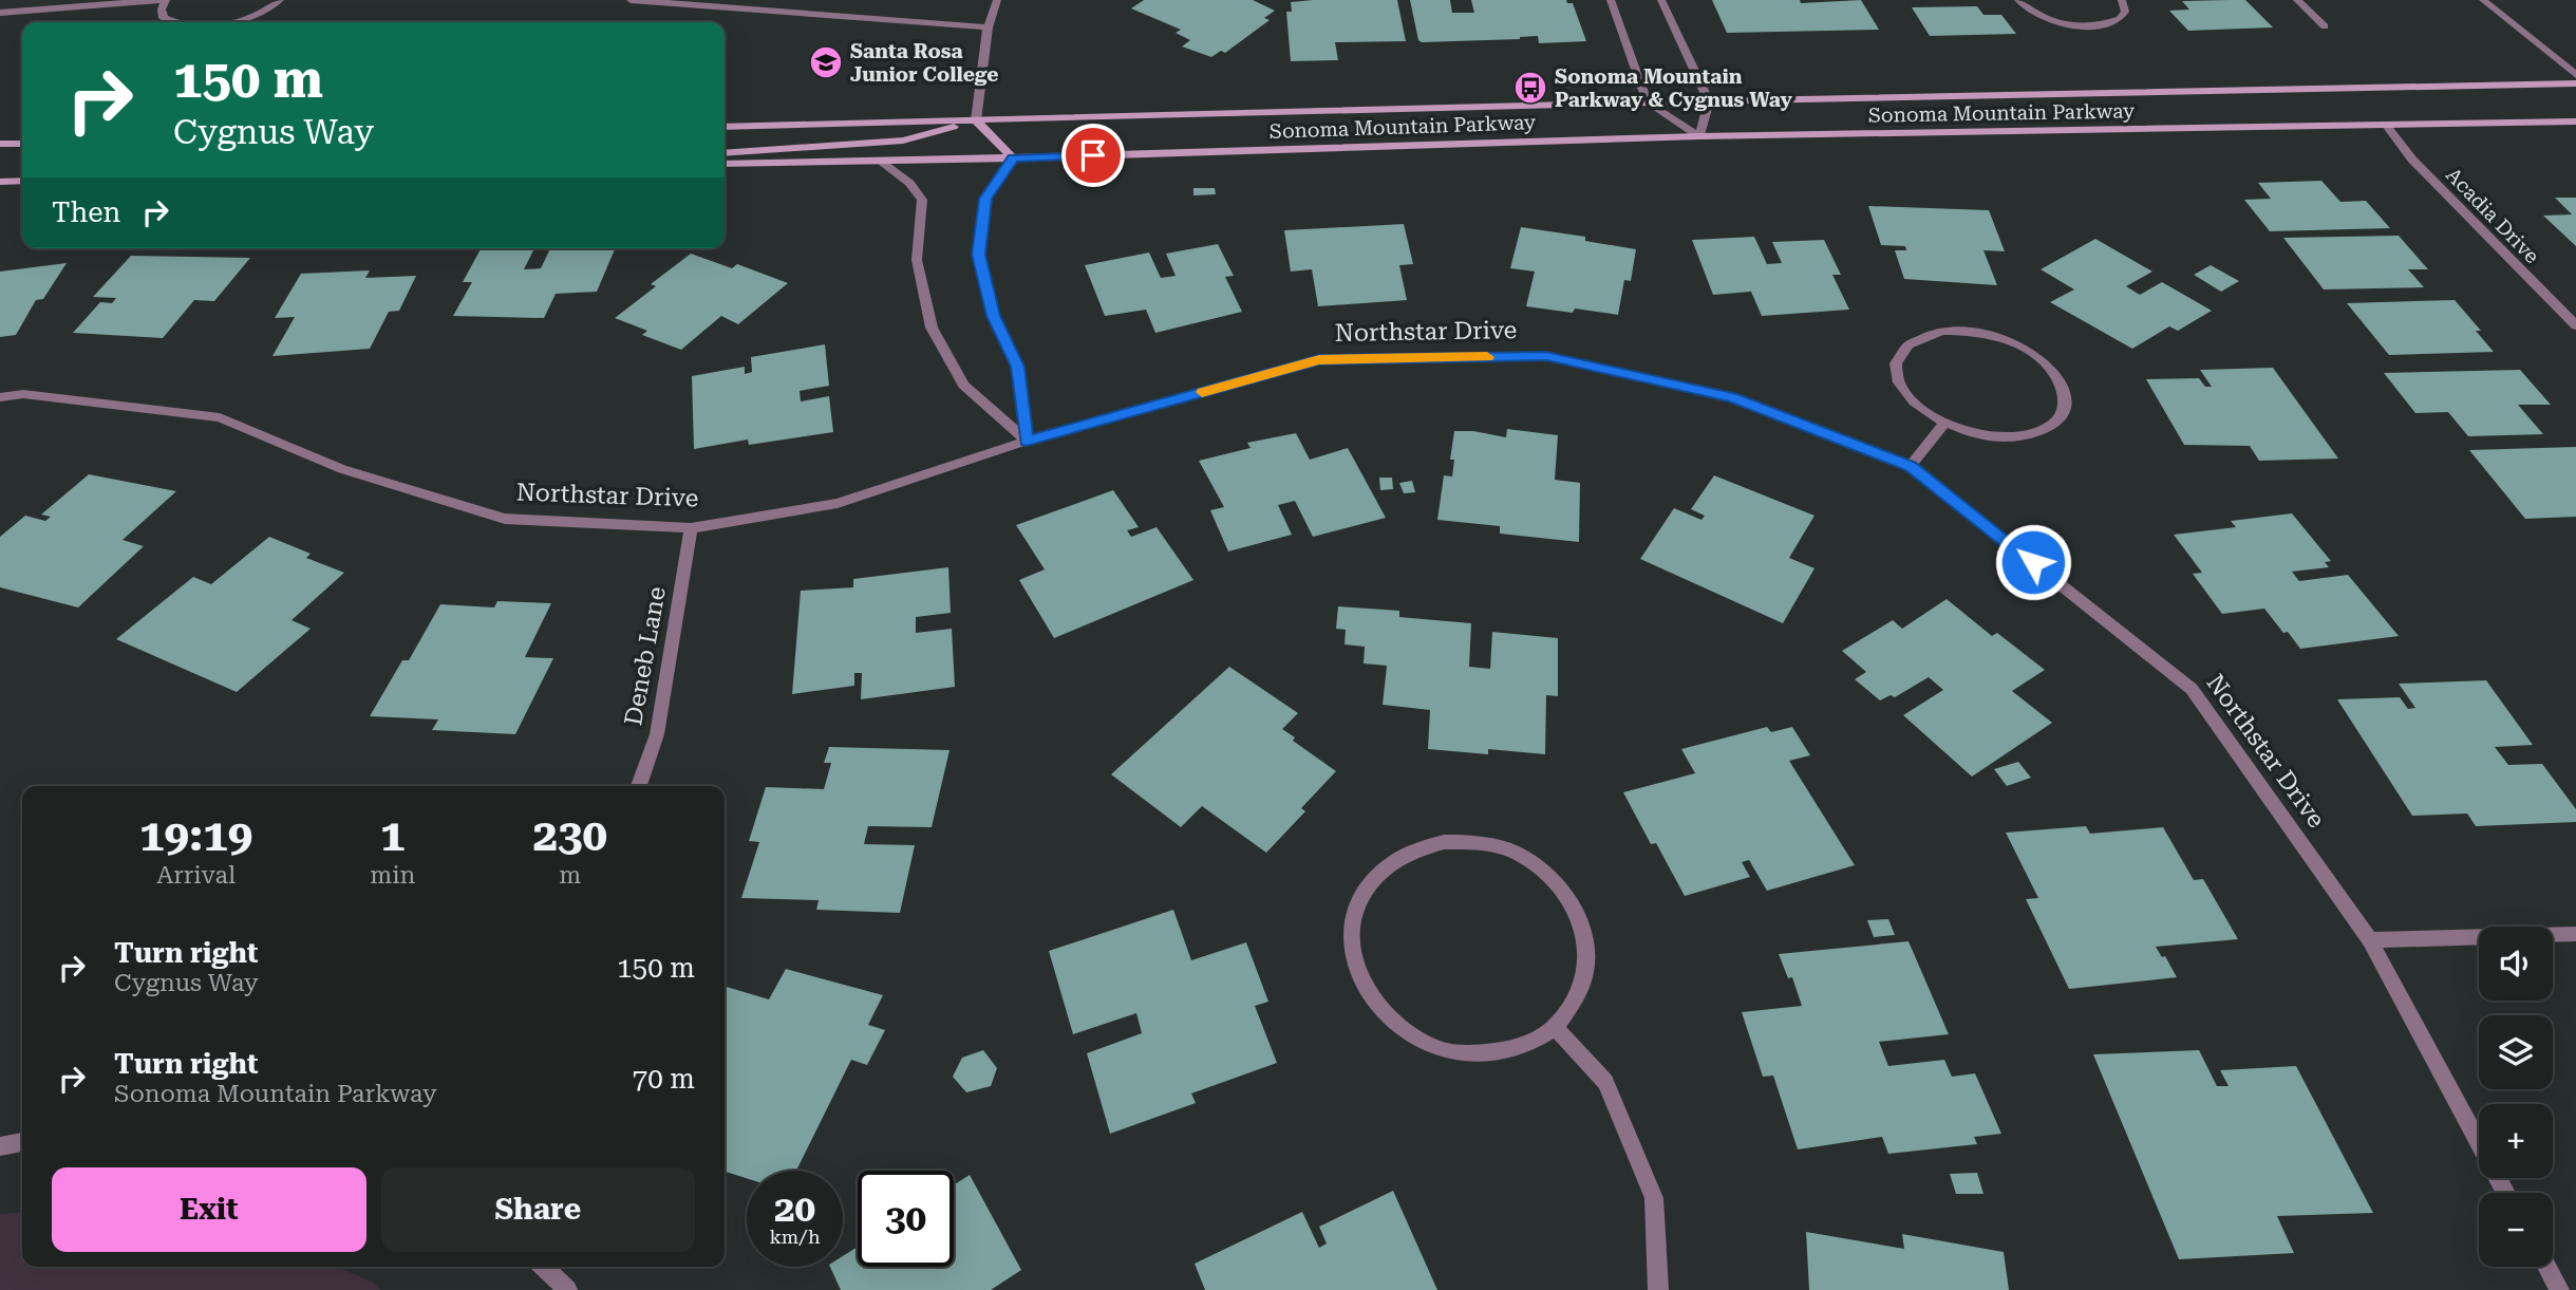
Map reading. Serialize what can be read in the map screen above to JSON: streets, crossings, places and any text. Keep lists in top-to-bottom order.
{
  "streets": {
    "main road": ["Sonoma Mountain Parkway"],
    "street": ["Acadia Drive", "Northstar Drive", "Deneb Lane"]
  },
  "crossings": [
    ["Sonoma Mountain Parkway", "Acadia Drive"],
    ["Northstar Drive", "Deneb Lane"]
  ],
  "places": {
    "school or university": ["Santa Rosa Junior College"],
    "bus stop": ["Sonoma Mountain Parkway & Cygnus Way"]
  },
  "page": {
    "turn": ["150 m", "Cygnus Way"],
    "then": "Then",
    "eta": [
      "19:19",
      "Arrival",
      "1",
      "min",
      "230",
      "m"
    ],
    "list": [
      {
        "name": "Turn right",
        "note": "Cygnus Way",
        "value": "150 m"
      },
      {
        "name": "Turn right",
        "note": "Sonoma Mountain Parkway",
        "value": "70 m"
      }
    ],
    "map_buttons": ["+", "−"],
    "buttons": ["Exit", "Share"],
    "speed": "20 km/h",
    "limit": "30"
  }
}
